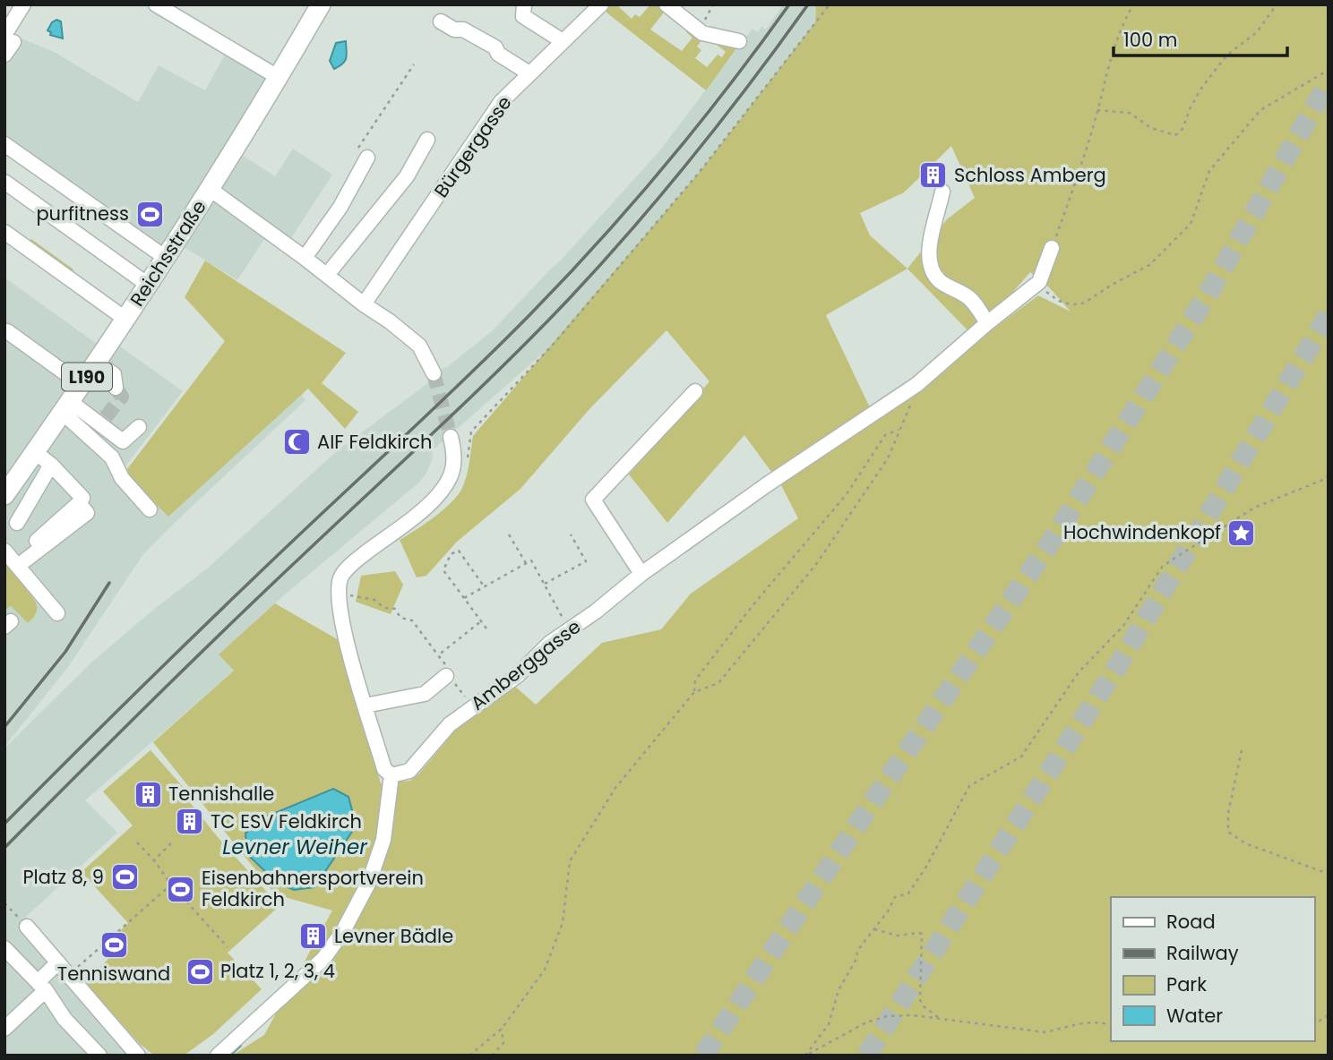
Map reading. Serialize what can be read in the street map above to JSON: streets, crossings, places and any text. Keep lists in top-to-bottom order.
{
  "streets": {
    "main road": ["Reichsstraße", "L190"],
    "street": ["Bürgergasse", "Amberggasse"]
  },
  "water": ["Levner Weiher"],
  "places": {
    "building": [
      "Schloss Amberg",
      "Tennishalle",
      "TC ESV Feldkirch",
      "Levner Bädle"
    ],
    "sports": [
      "purfitness",
      "Platz 8, 9",
      "Eisenbahnersportverein Feldkirch",
      "Tenniswand",
      "Platz 1, 2, 3, 4"
    ],
    "mosque": ["AIF Feldkirch"],
    "place": ["Hochwindenkopf"]
  },
  "legend": [
    "Road",
    "Railway",
    "Park",
    "Water"
  ],
  "scale_bar": "100 m"
}
